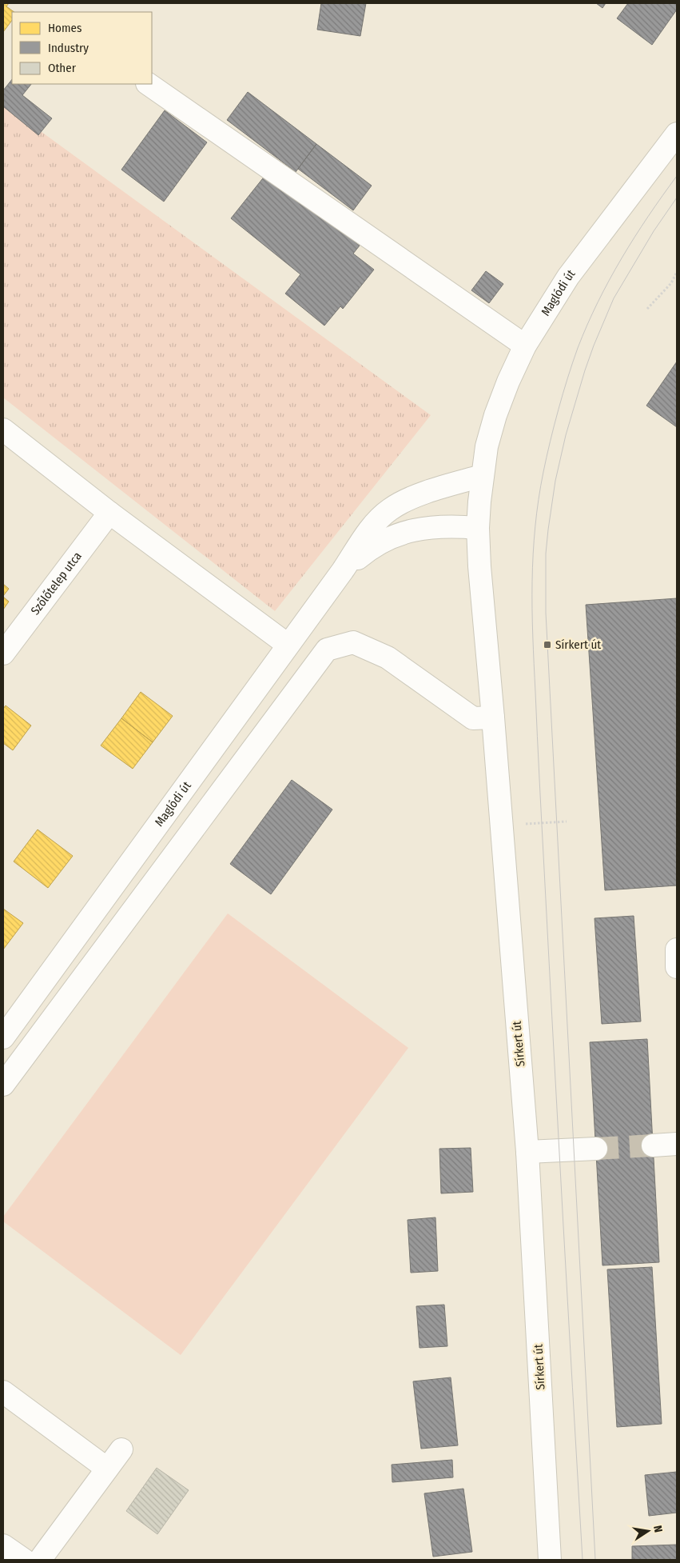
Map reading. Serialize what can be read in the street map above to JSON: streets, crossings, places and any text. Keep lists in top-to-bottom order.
{
  "streets": {
    "street": ["Maglódi út", "Szőlőtelep utca", "Sírkert út"]
  },
  "crossings": [
    ["Maglódi út", "Sírkert út"]
  ],
  "places": {
    "transit": ["Sírkert út"]
  },
  "legend": ["Homes", "Industry", "Other"],
  "north": "right"
}
